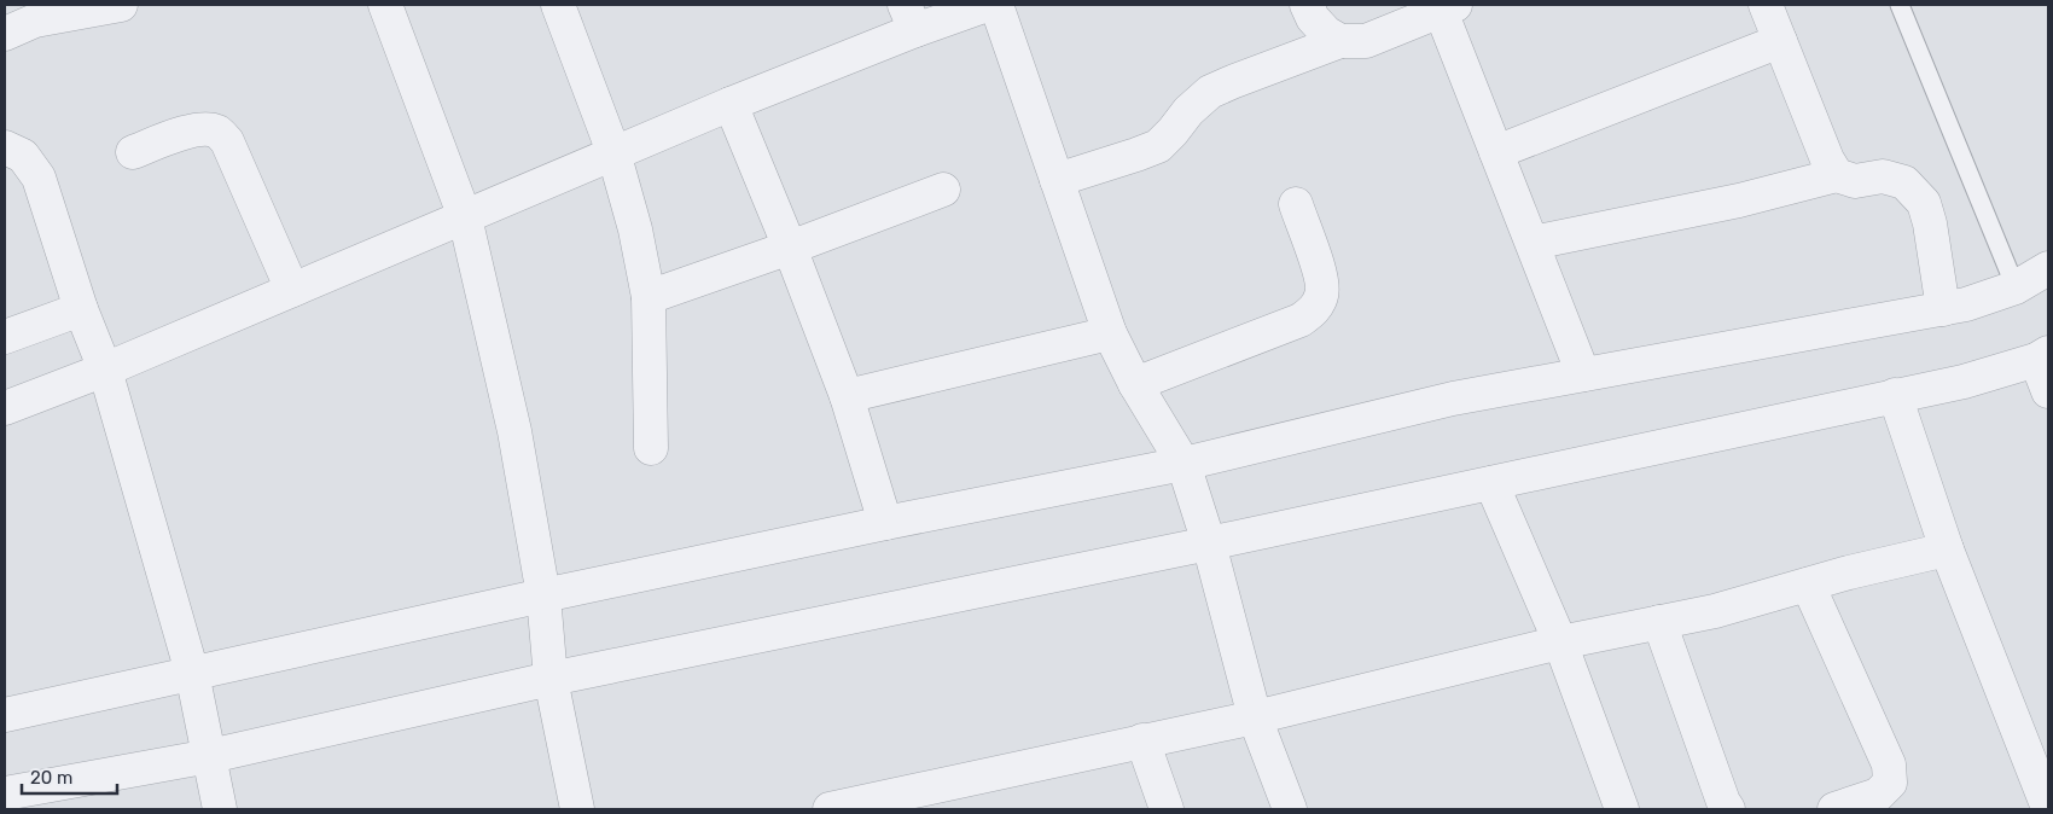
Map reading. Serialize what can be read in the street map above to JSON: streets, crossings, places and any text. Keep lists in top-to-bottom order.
{
  "scale_bar": "20 m"
}
